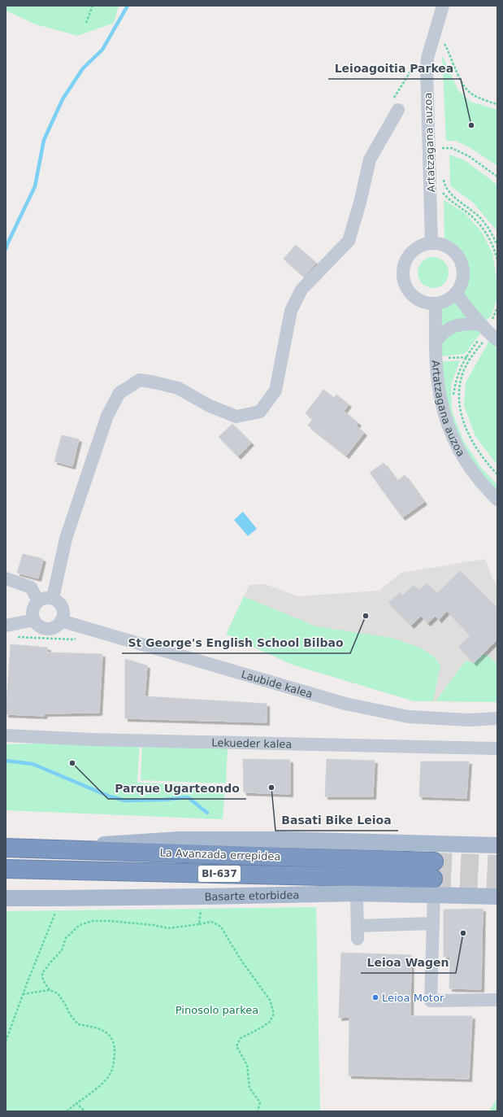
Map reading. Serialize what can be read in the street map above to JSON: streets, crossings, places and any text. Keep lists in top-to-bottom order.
{
  "streets": {
    "highway": ["La Avanzada errepidea", "BI-637"],
    "main road": ["Basarte etorbidea"],
    "street": ["Artatzagana auzoa", "Laubide kalea", "Lekueder kalea"]
  },
  "crossings": [
    ["La Avanzada errepidea", "Basarte etorbidea"]
  ],
  "parks": ["Pinosolo parkea"],
  "places": [
    "Leioagoitia Parkea",
    "St George's English School Bilbao",
    "Parque Ugarteondo",
    "Basati Bike Leioa",
    "Leioa Wagen",
    "Leioa Motor"
  ]
}
